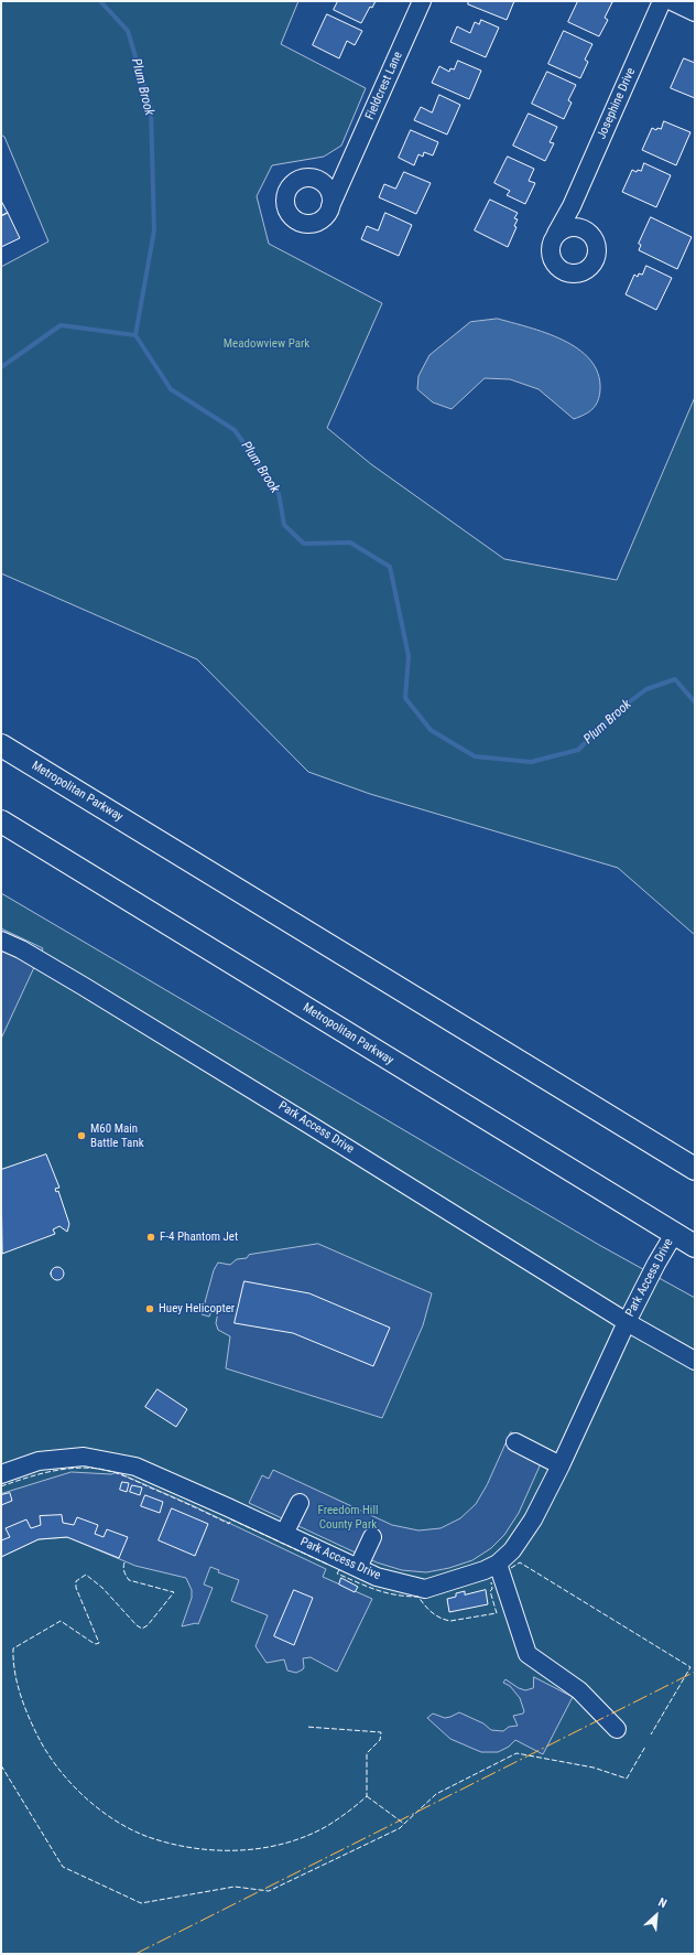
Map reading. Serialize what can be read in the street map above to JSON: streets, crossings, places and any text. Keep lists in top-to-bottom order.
{
  "streets": {
    "main road": ["Metropolitan Parkway"],
    "street": ["Fieldcrest Lane", "Josephine Drive", "Park Access Drive"]
  },
  "crossings": [
    ["Metropolitan Parkway", "Park Access Drive"]
  ],
  "water": ["Plum Brook"],
  "parks": ["Meadowview Park", "Freedom Hill County Park"],
  "places": ["M60 Main Battle Tank", "F-4 Phantom Jet", "Huey Helicopter"],
  "north": "top right"
}
